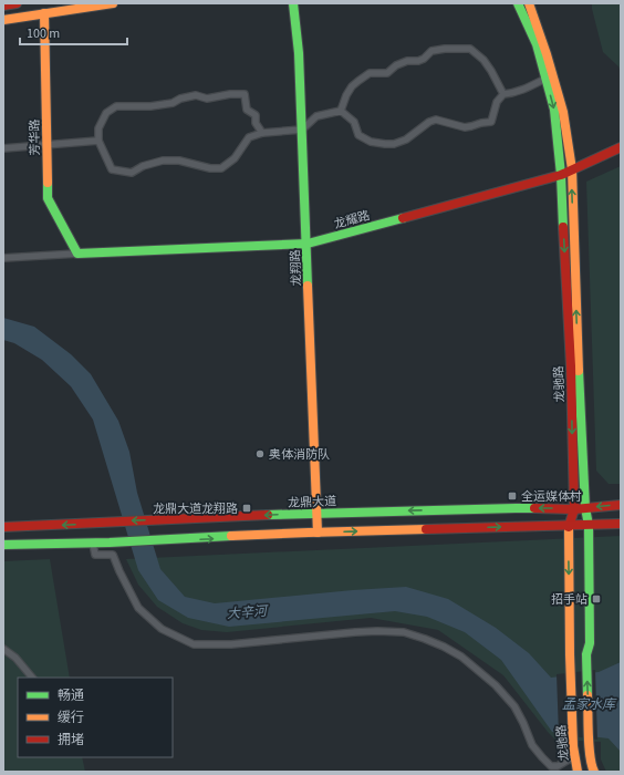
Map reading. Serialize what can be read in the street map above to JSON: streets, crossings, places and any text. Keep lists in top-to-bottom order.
{
  "streets": {
    "main road": [
      "芳华路",
      "龙耀路",
      "龙翔路",
      "龙驰路",
      "龙鼎大道"
    ]
  },
  "crossings": [
    ["芳华路", "龙耀路"],
    ["龙耀路", "龙翔路"],
    ["龙耀路", "龙驰路"],
    ["龙翔路", "龙鼎大道"],
    ["龙驰路", "龙鼎大道"]
  ],
  "water": ["大辛河", "孟家水库"],
  "places": {
    "other": ["奥体消防队"],
    "transit": ["全运媒体村", "龙鼎大道龙翔路", "招手站"]
  },
  "legend": ["畅通", "缓行", "拥堵"],
  "scale_bar": "100 m"
}
